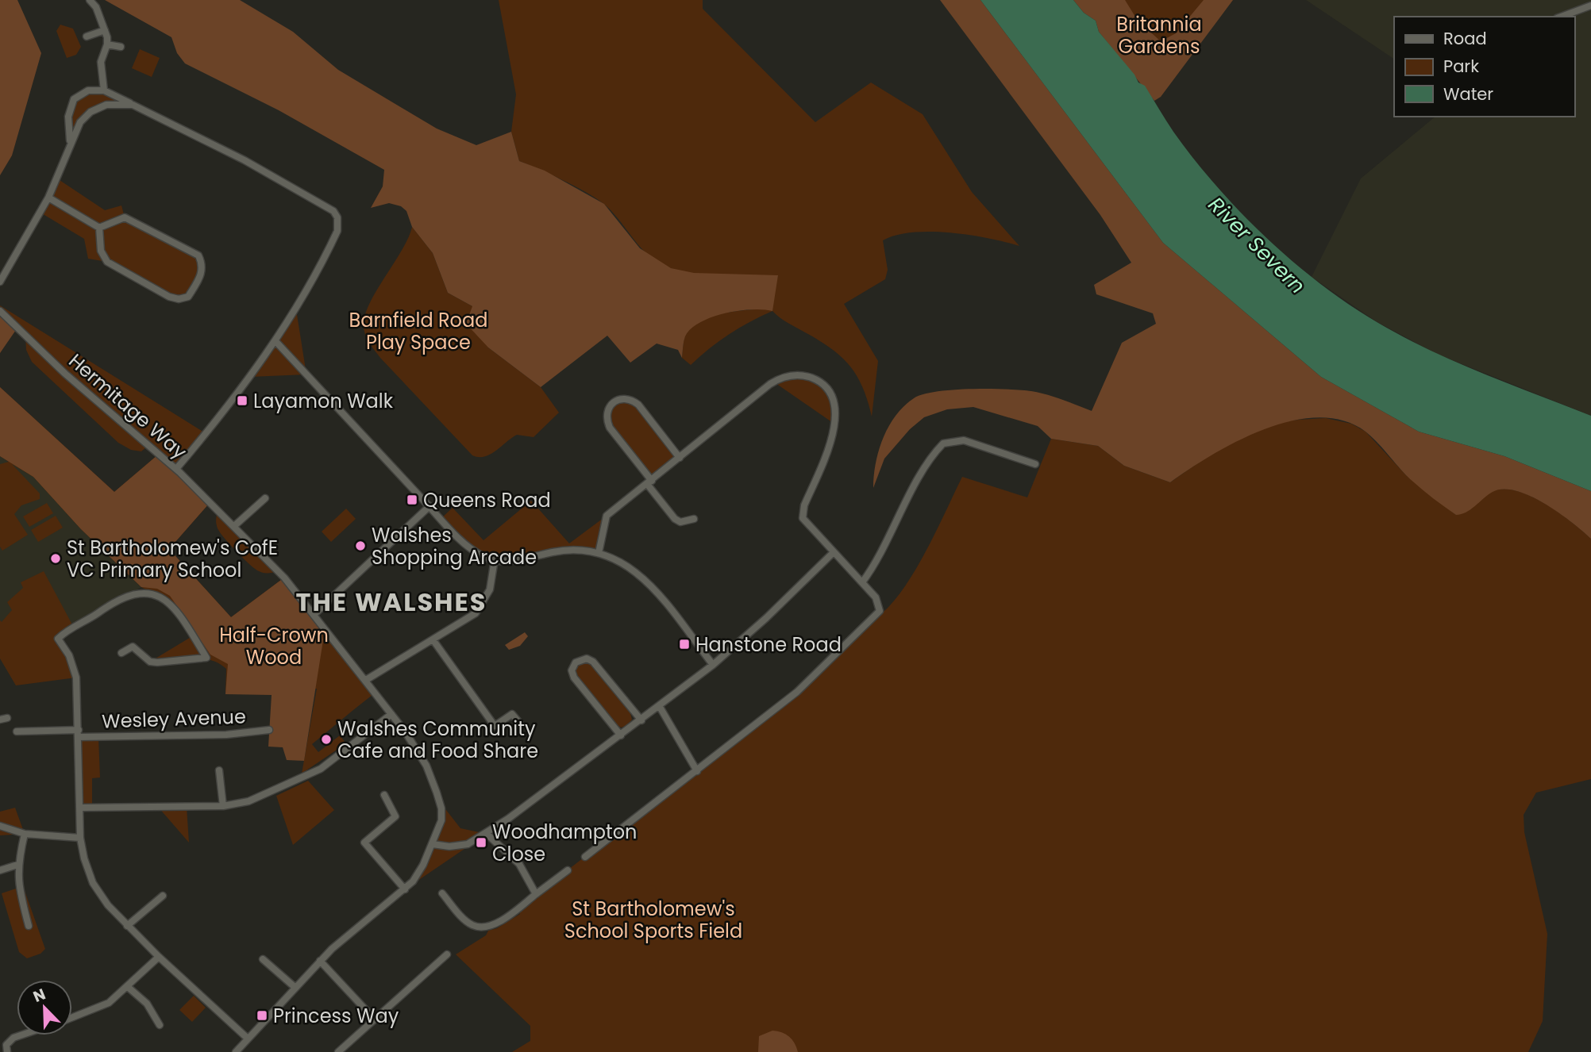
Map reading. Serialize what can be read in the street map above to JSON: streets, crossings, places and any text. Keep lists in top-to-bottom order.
{
  "streets": {
    "street": ["Hermitage Way", "Wesley Avenue"]
  },
  "districts": ["THE WALSHES"],
  "water": ["River Severn"],
  "parks": [
    "Britannia Gardens",
    "Barnfield Road Play Space",
    "Half-Crown Wood",
    "St Bartholomew's School Sports Field"
  ],
  "places": {
    "transit": [
      "Layamon Walk",
      "Queens Road",
      "Hanstone Road",
      "Woodhampton Close",
      "Princess Way"
    ],
    "other": ["Walshes Shopping Arcade", "St Bartholomew's CofE VC Primary School", "Walshes Community Cafe and Food Share"]
  },
  "legend": ["Road", "Park", "Water"],
  "north": "top left"
}
